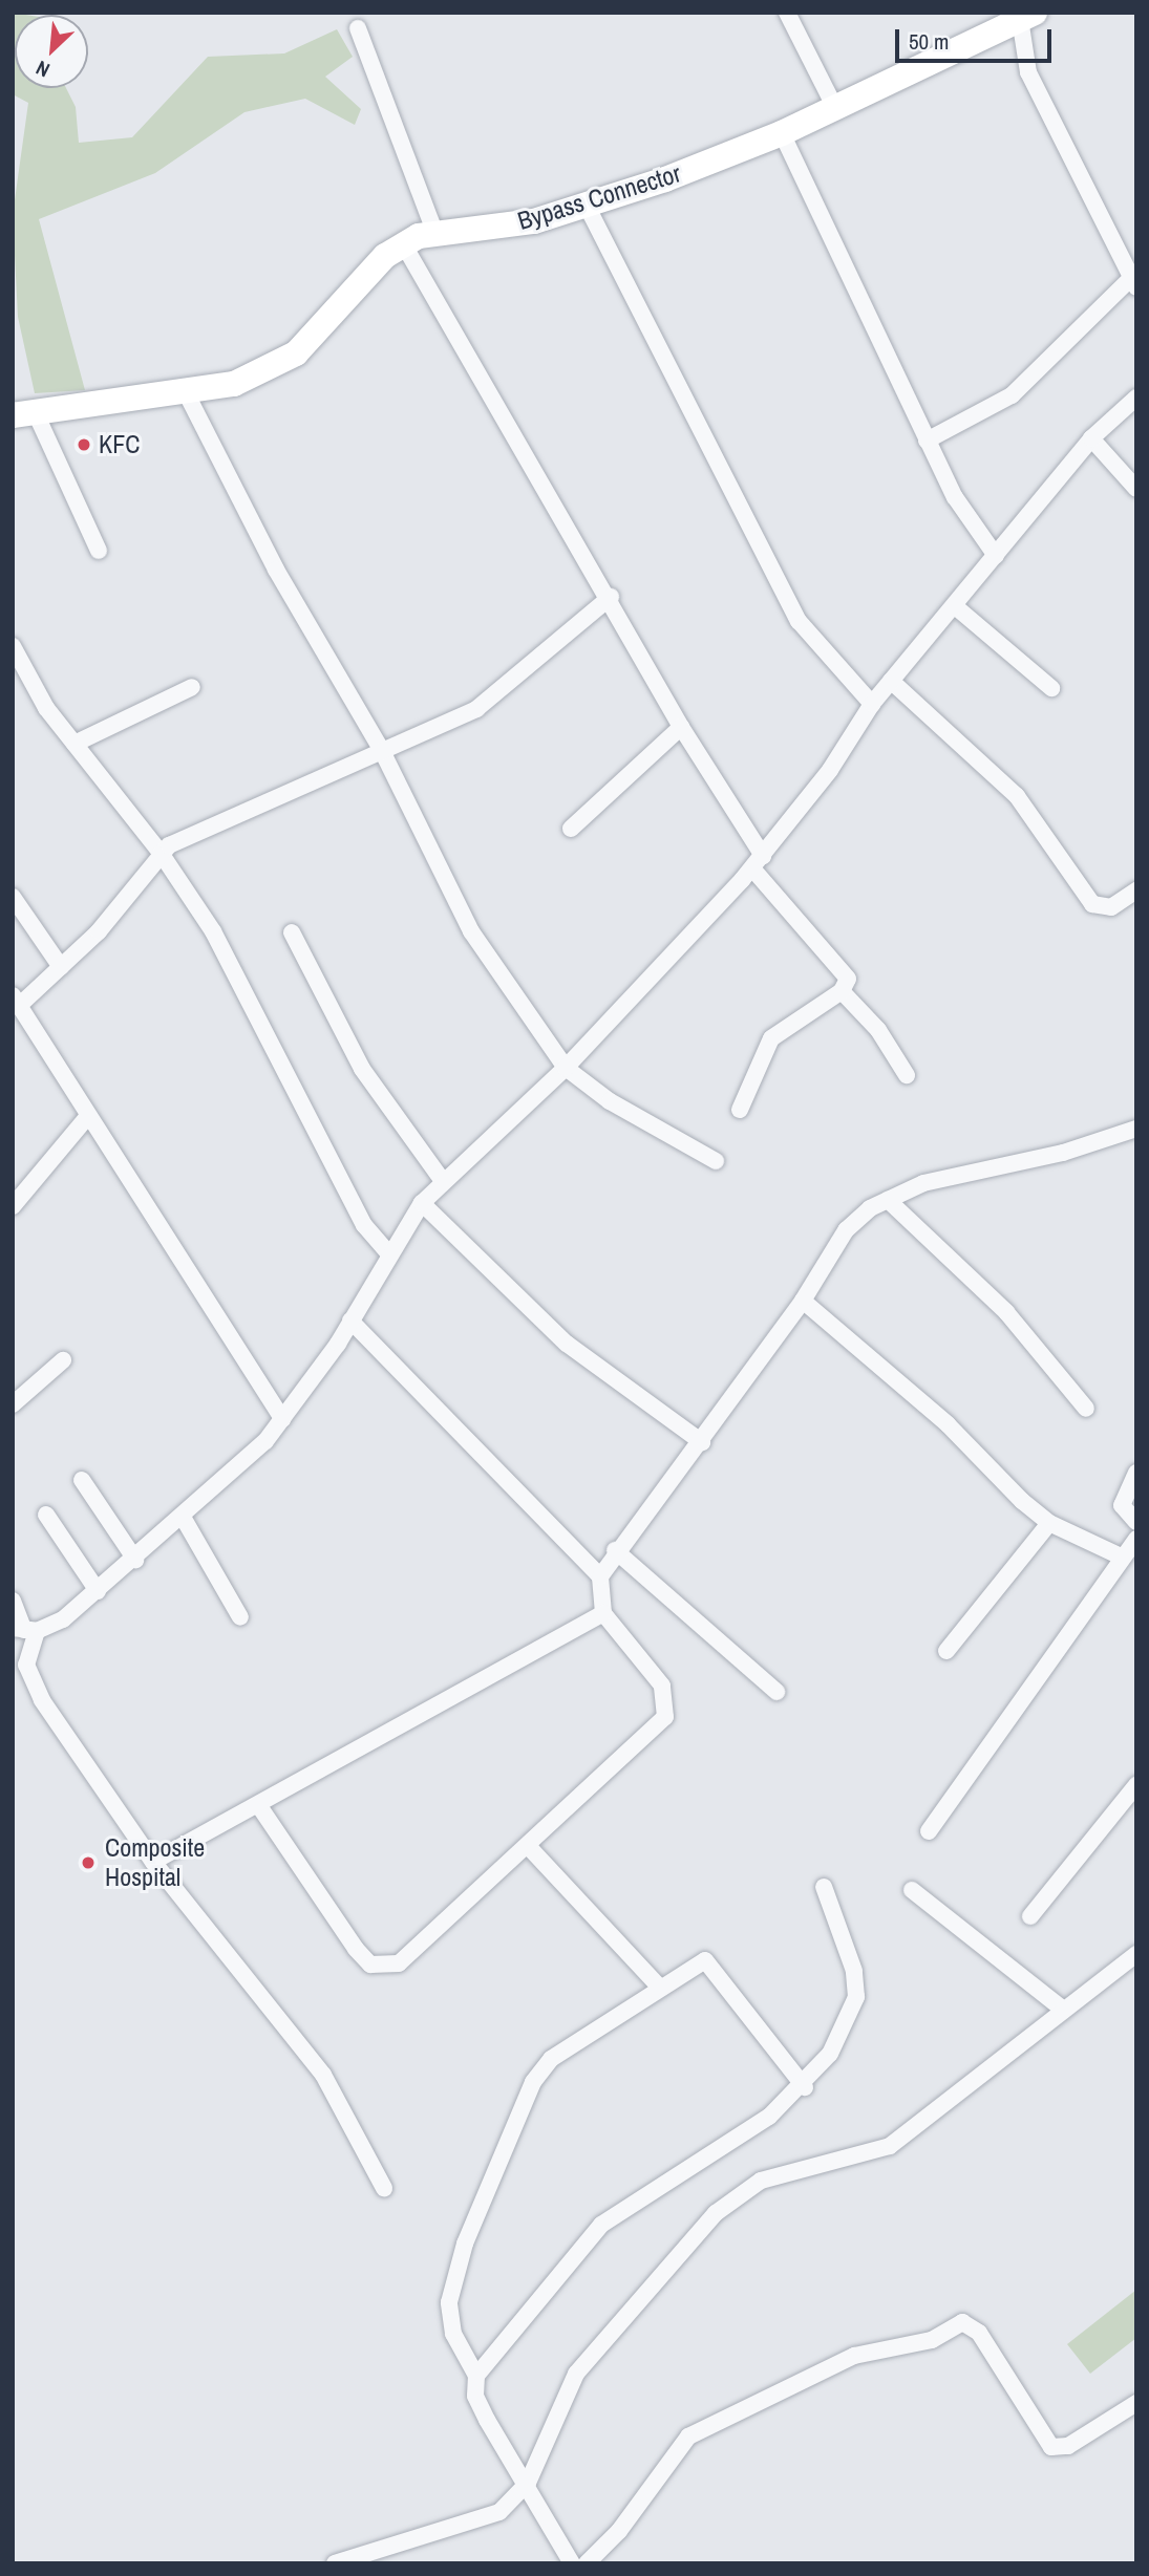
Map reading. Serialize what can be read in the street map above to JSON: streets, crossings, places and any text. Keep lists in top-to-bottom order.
{
  "streets": {
    "main road": ["Bypass Connector"]
  },
  "places": ["KFC", "Composite Hospital"],
  "scale_bar": "50 m",
  "north": "bottom left"
}
